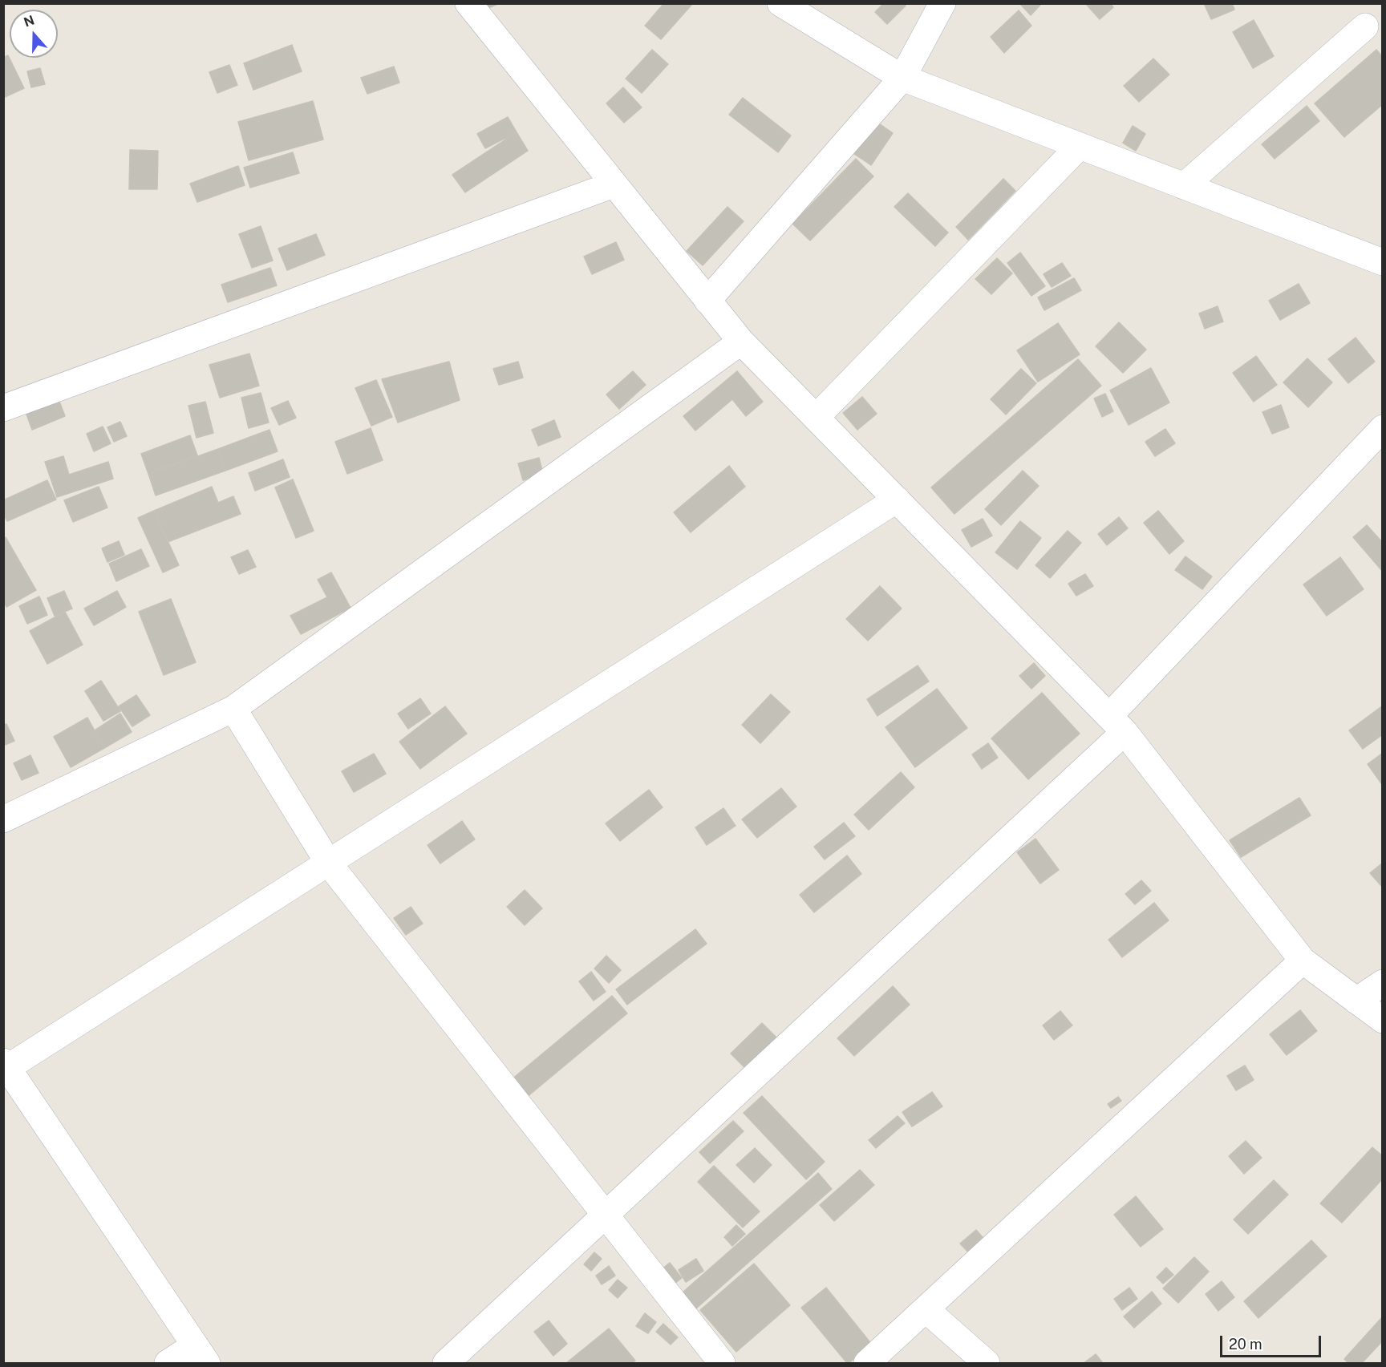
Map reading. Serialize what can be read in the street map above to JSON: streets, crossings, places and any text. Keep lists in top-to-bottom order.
{
  "scale_bar": "20 m",
  "north": "top"
}
